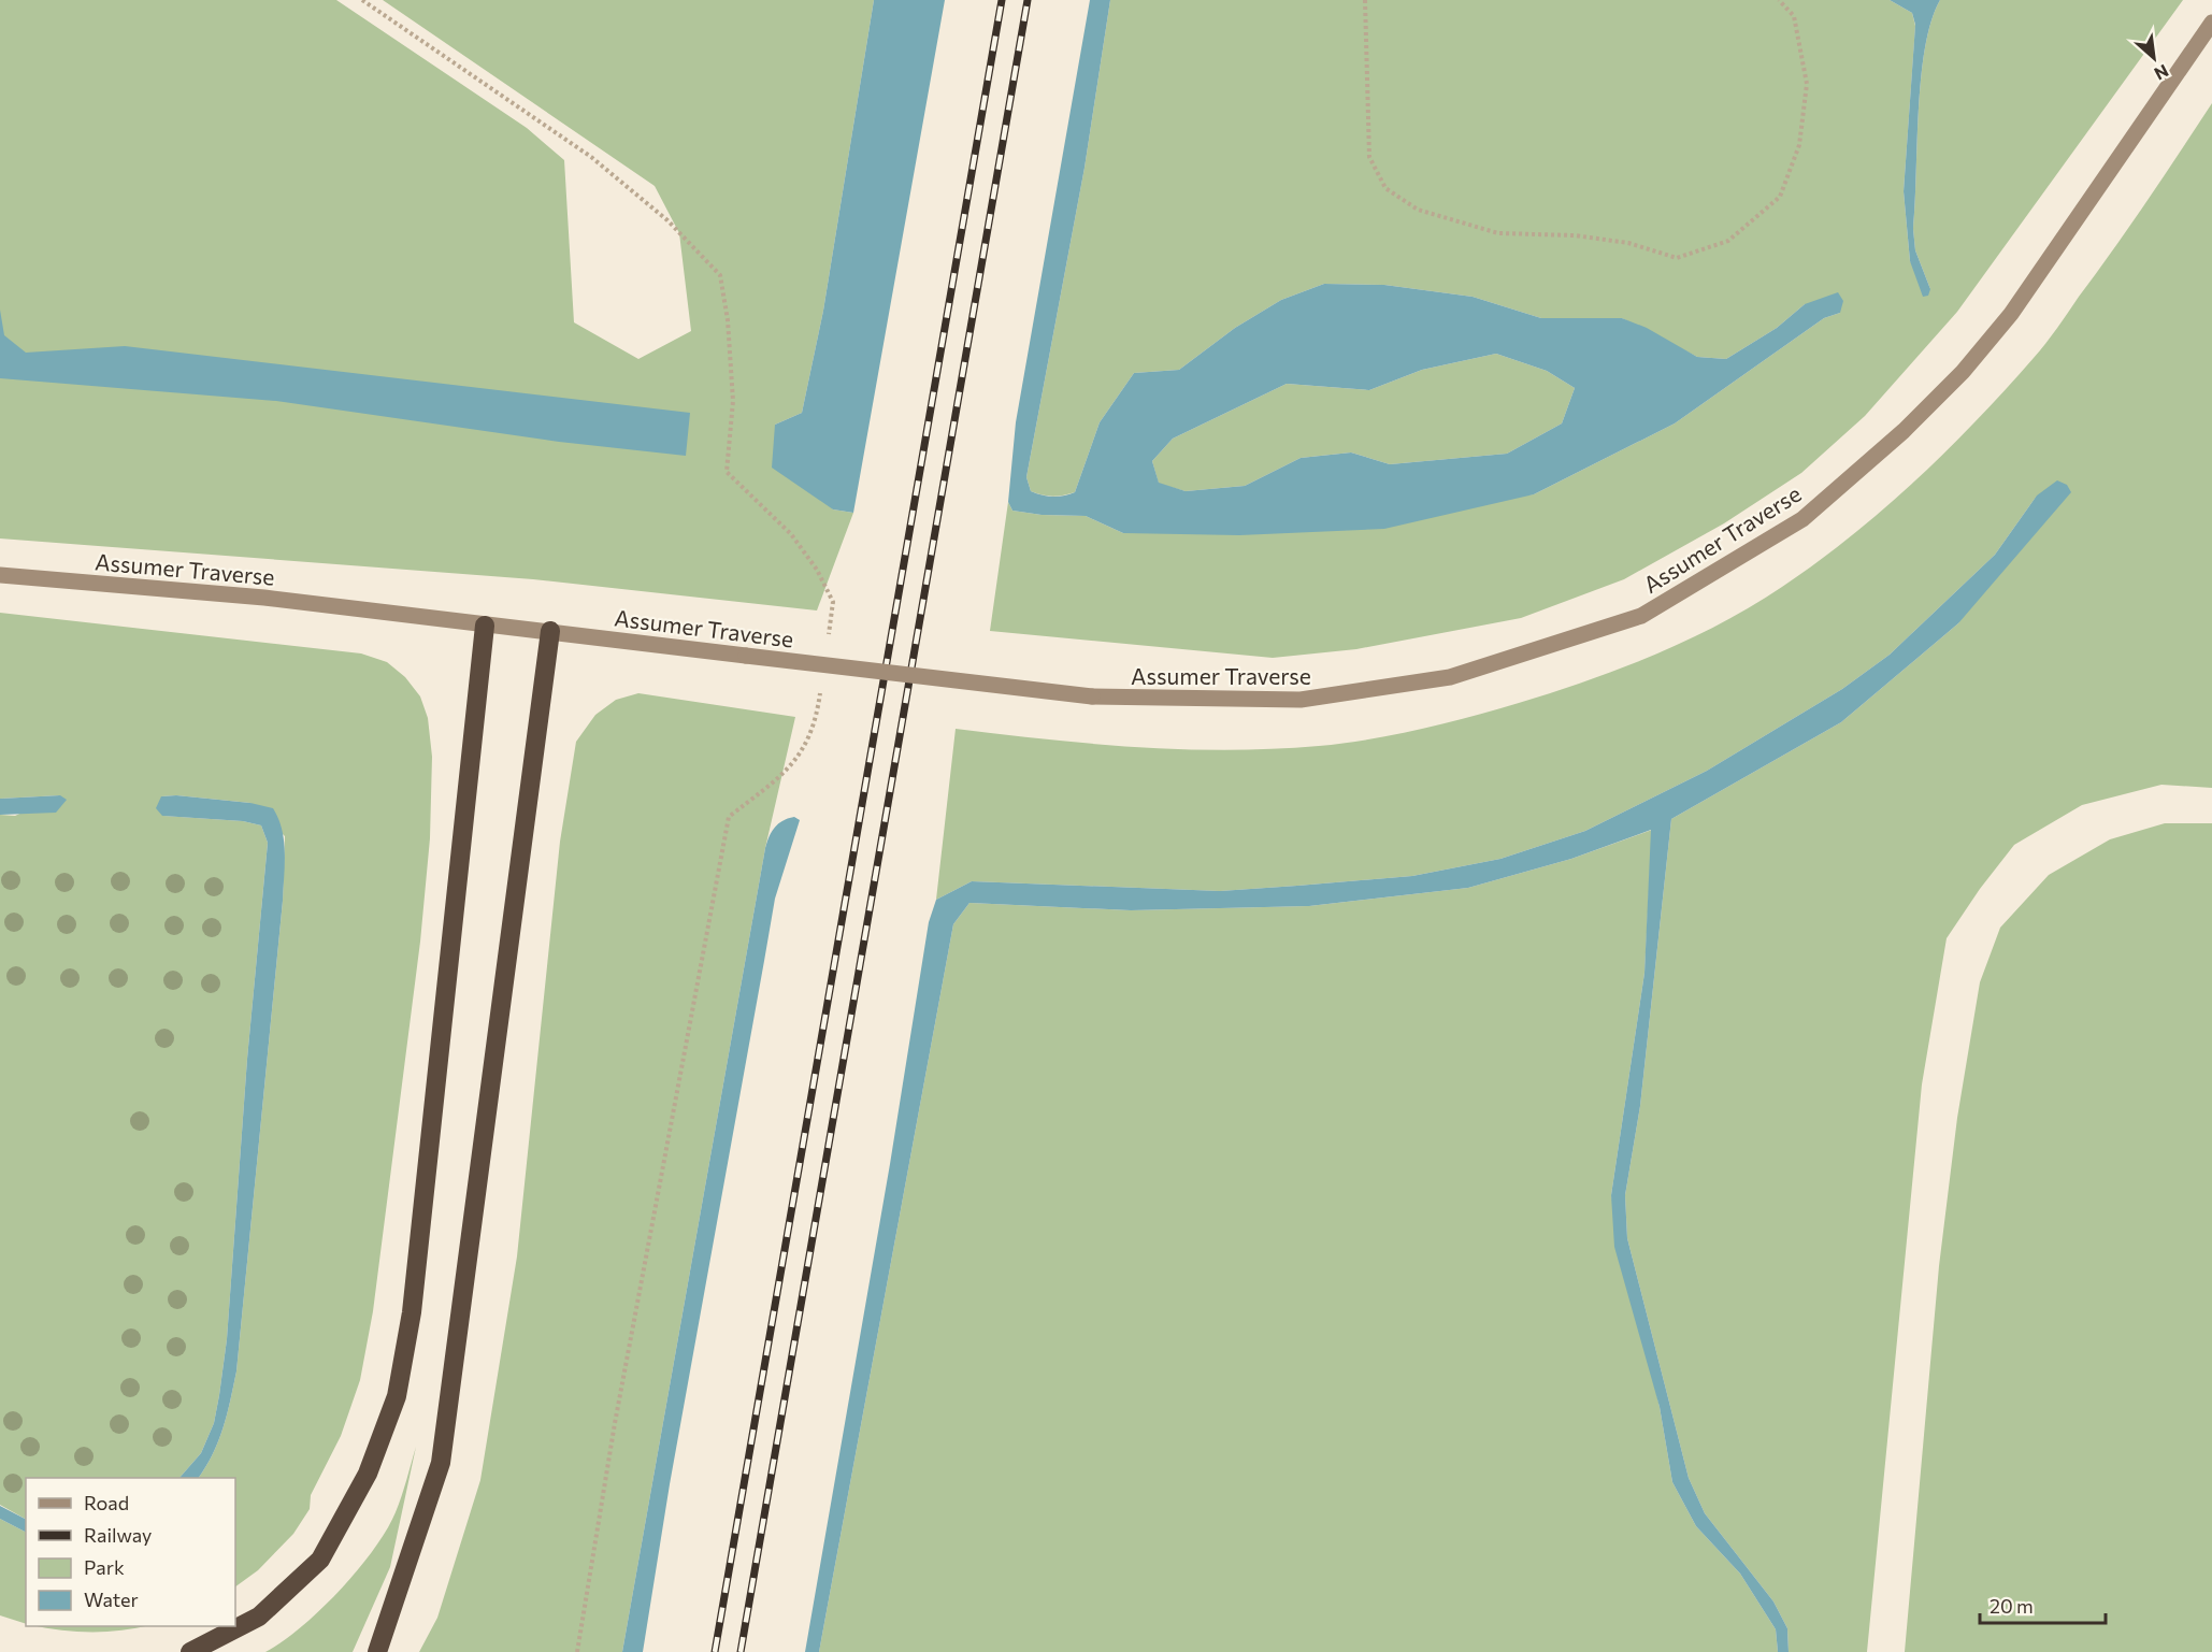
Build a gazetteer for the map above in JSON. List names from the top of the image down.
{
  "streets": {
    "main road": ["Assumer Traverse"]
  },
  "legend": [
    "Road",
    "Railway",
    "Park",
    "Water"
  ],
  "scale_bar": "20 m",
  "north": "bottom right"
}
